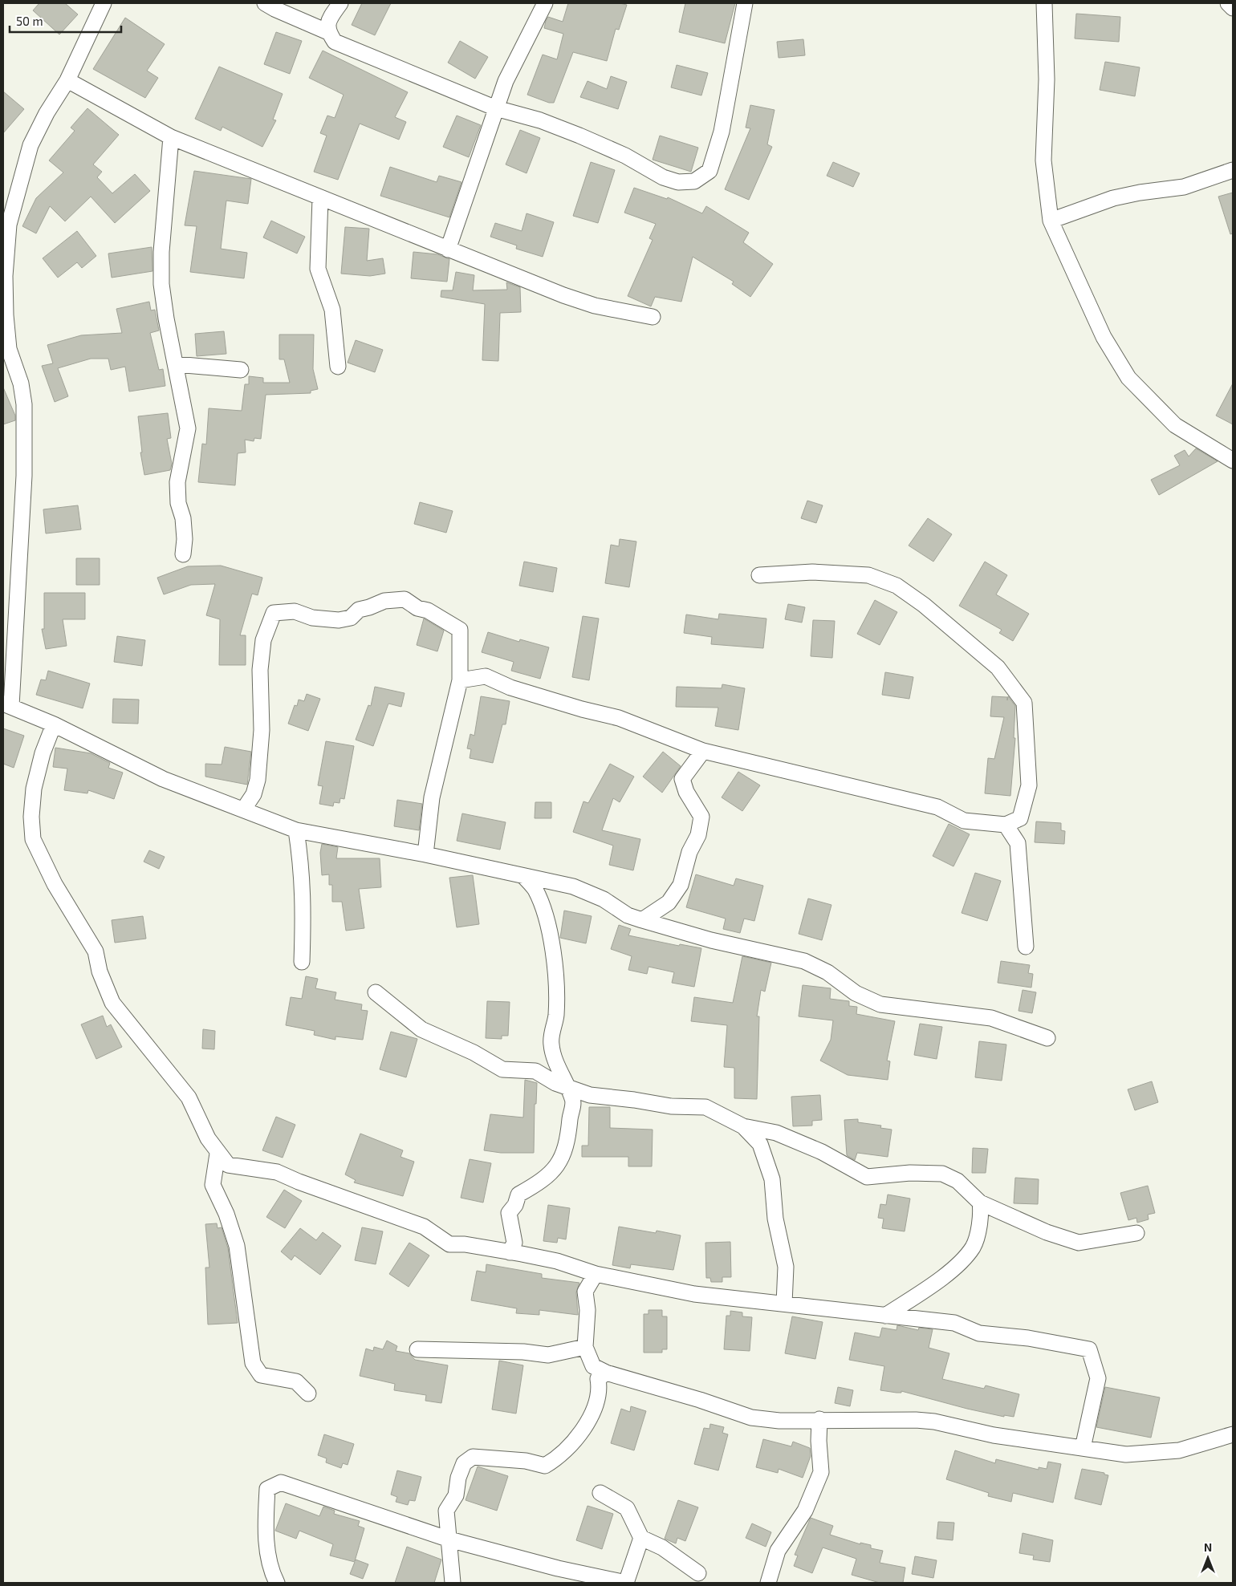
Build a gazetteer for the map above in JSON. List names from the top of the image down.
{
  "scale_bar": "50 m",
  "north": "top"
}
